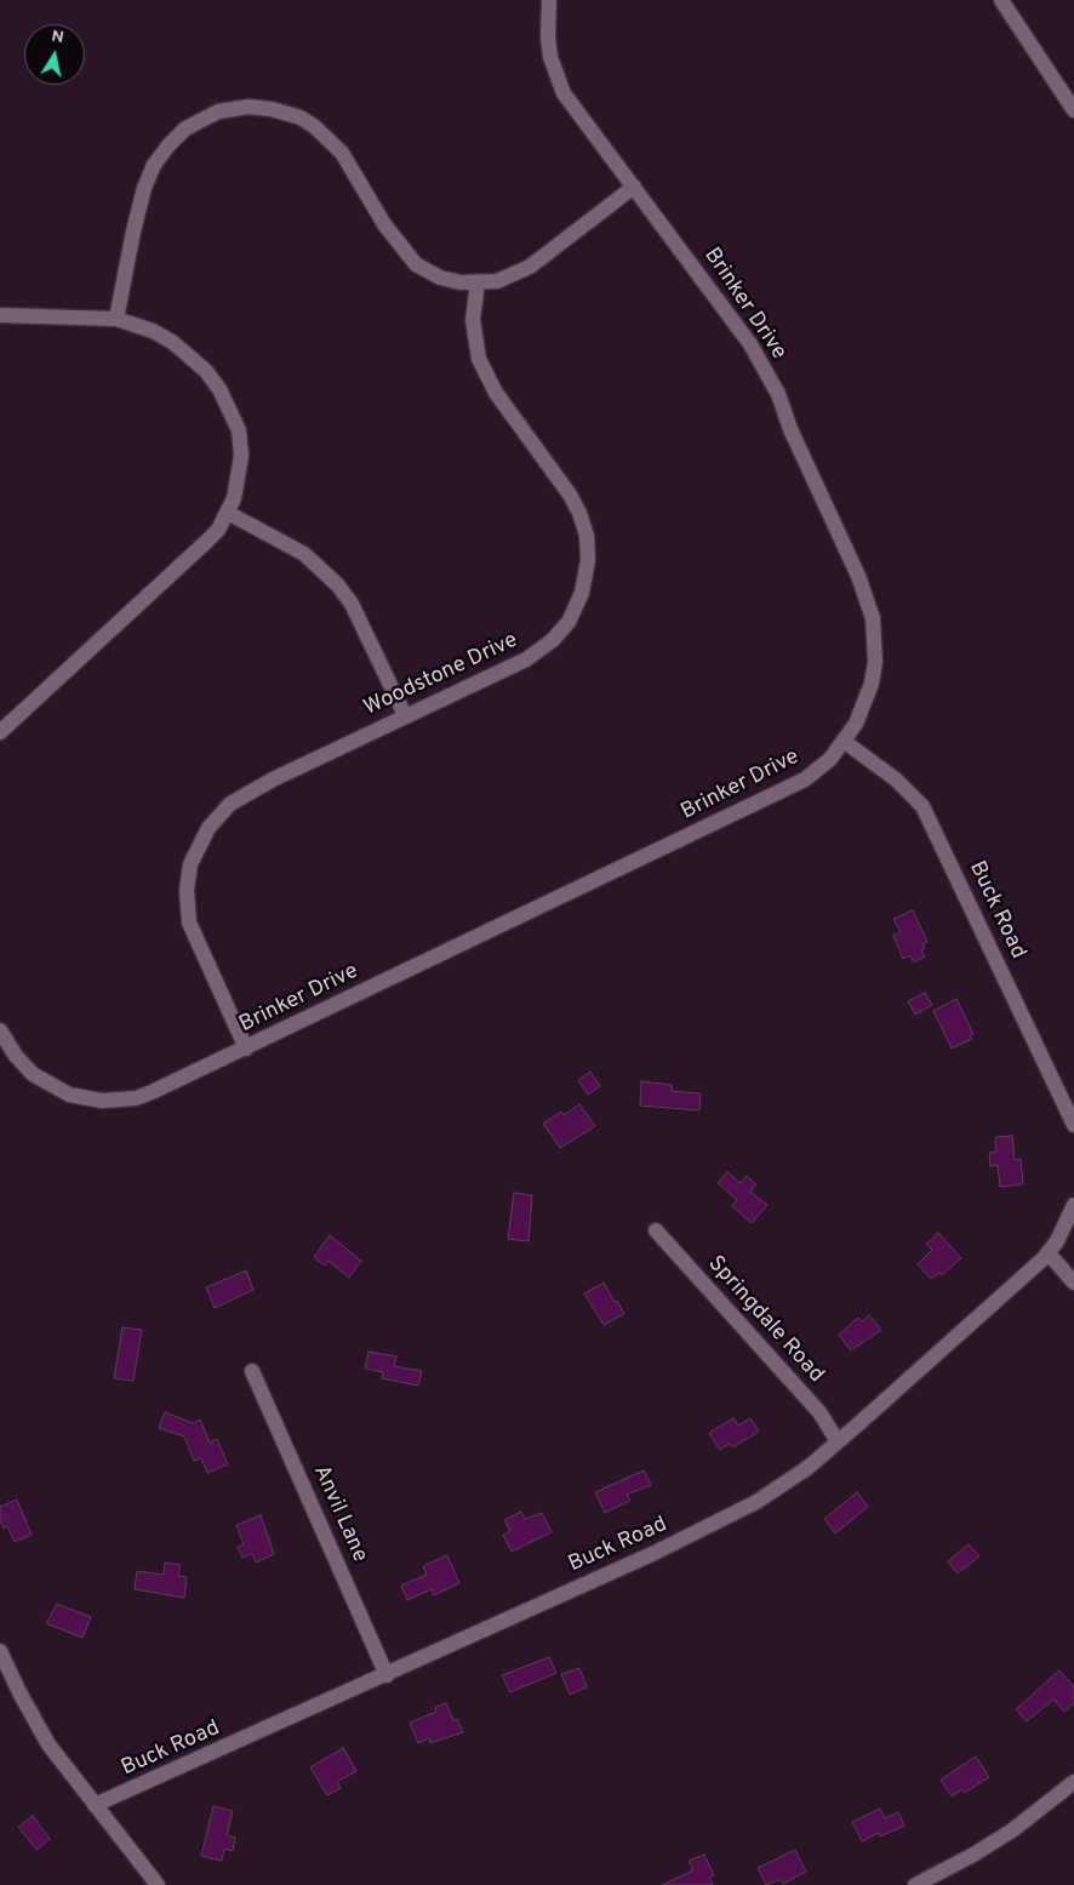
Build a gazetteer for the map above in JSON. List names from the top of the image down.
{
  "streets": {
    "street": [
      "Brinker Drive",
      "Woodstone Drive",
      "Buck Road",
      "Springdale Road",
      "Anvil Lane"
    ]
  },
  "crossings": [
    ["Brinker Drive", "Woodstone Drive"],
    ["Brinker Drive", "Buck Road"],
    ["Buck Road", "Springdale Road"],
    ["Buck Road", "Anvil Lane"]
  ],
  "north": "top"
}
